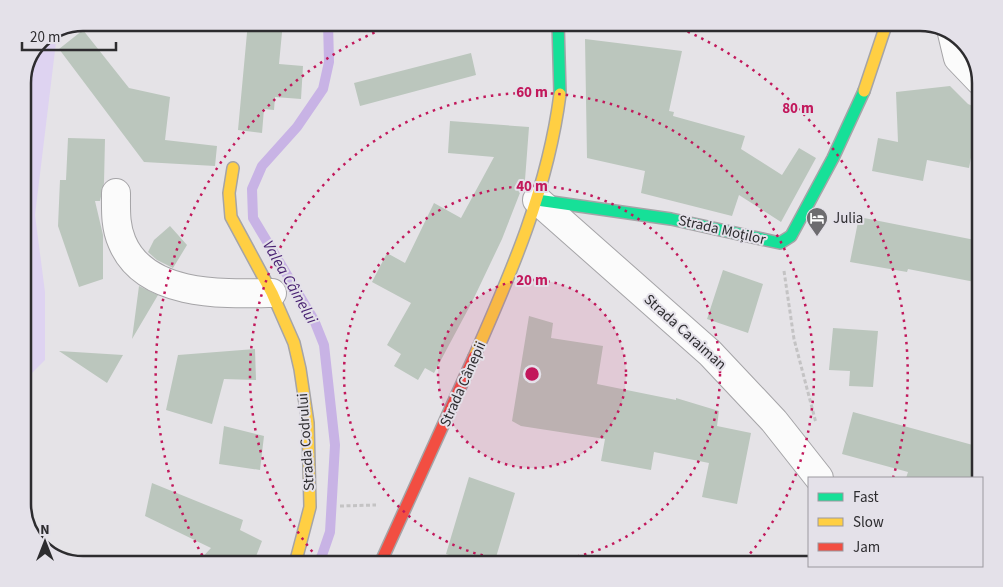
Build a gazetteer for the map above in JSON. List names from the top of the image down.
{
  "streets": {
    "street": [
      "Strada Moților",
      "Strada Caraiman",
      "Strada Cânepii",
      "Strada Codrului"
    ]
  },
  "crossings": [
    ["Strada Moților", "Strada Caraiman"],
    ["Strada Moților", "Strada Cânepii"],
    ["Strada Caraiman", "Strada Cânepii"]
  ],
  "water": ["Valea Câinelui"],
  "places": {
    "hotel": ["Julia"]
  },
  "legend": ["Fast", "Slow", "Jam"],
  "scale_bar": "20 m",
  "north": "top",
  "rings": [
    "60 m",
    "80 m",
    "40 m",
    "20 m"
  ]
}
